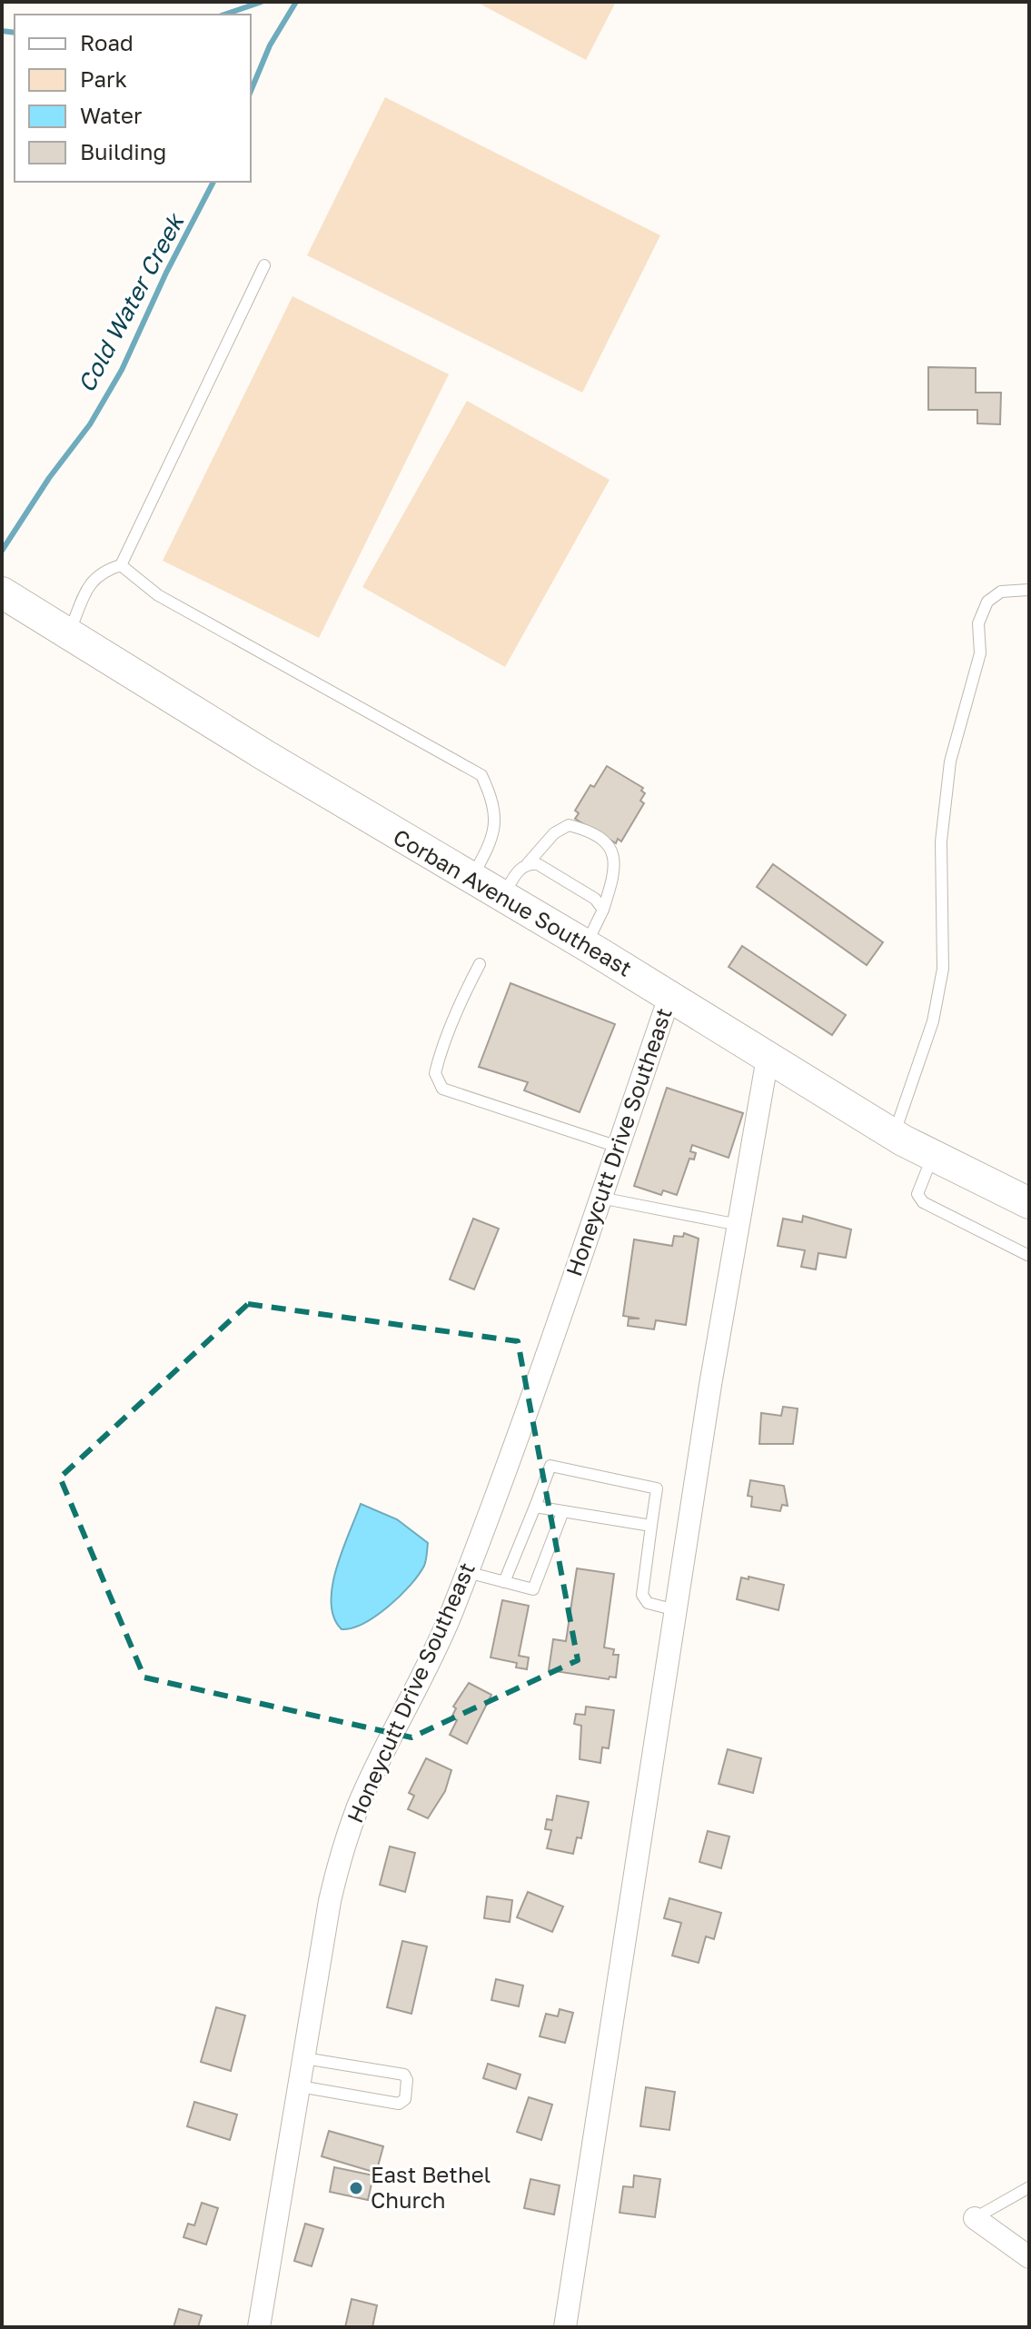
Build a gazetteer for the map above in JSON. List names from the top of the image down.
{
  "streets": {
    "main road": ["Corban Avenue Southeast"],
    "street": ["Honeycutt Drive Southeast"]
  },
  "crossings": [
    ["Corban Avenue Southeast", "Honeycutt Drive Southeast"]
  ],
  "water": ["Cold Water Creek"],
  "places": ["East Bethel Church"],
  "legend": [
    "Road",
    "Park",
    "Water",
    "Building"
  ]
}
